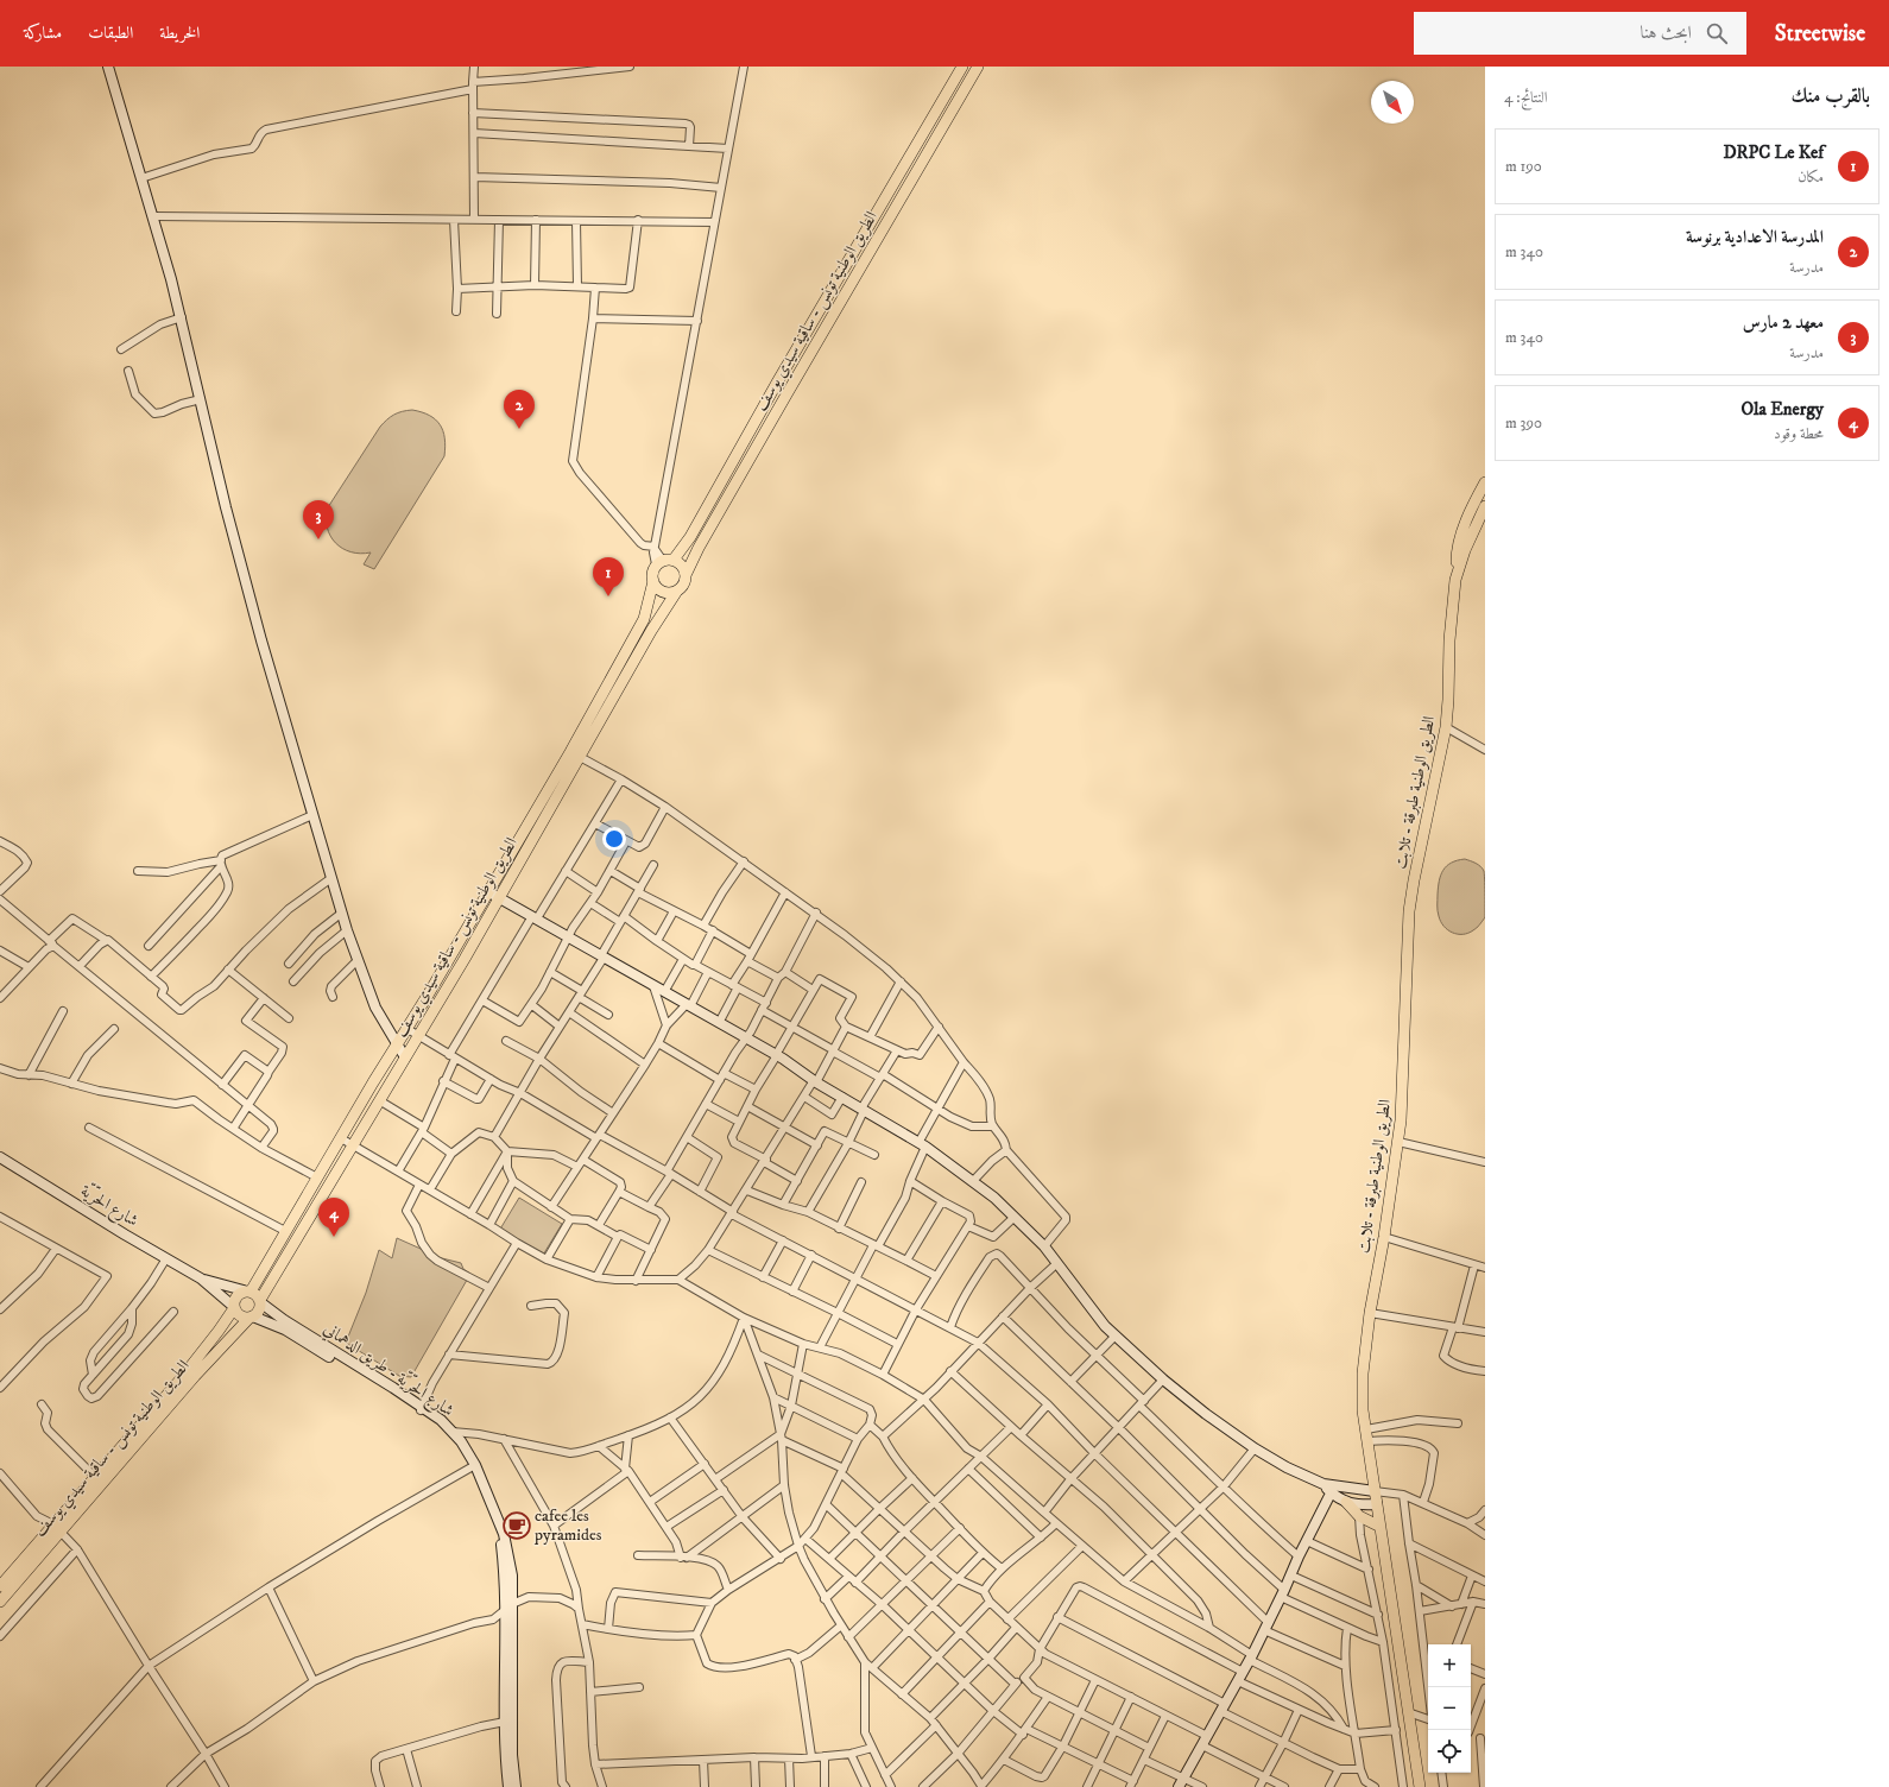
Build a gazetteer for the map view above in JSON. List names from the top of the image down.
{
  "streets": {
    "main road": ["الطريق الوطنية تونس - ساقية سيدي يوسف", "الطريق الوطنية طبرقة - تلابت"],
    "street": ["شارع الحرّيّة", "شارع الحرّيّة - طريق الدهماني"]
  },
  "crossings": [
    ["الطريق الوطنية تونس - ساقية سيدي يوسف", "شارع الحرّيّة"],
    ["الطريق الوطنية تونس - ساقية سيدي يوسف", "شارع الحرّيّة - طريق الدهماني"],
    ["شارع الحرّيّة", "شارع الحرّيّة - طريق الدهماني"]
  ],
  "places": {
    "cafe": ["cafee les pyramides"]
  },
  "north": "bottom right",
  "page": {
    "header": "Streetwise",
    "search": "ابحث هنا",
    "nav": ["الخريطة", "الطبقات", "مشاركة"],
    "heading": ["بالقرب منك", "النتائج: 4"],
    "list": [
      {
        "mark": "1",
        "name": "DRPC Le Kef",
        "note": "مكان",
        "value": "190 m"
      },
      {
        "mark": "2",
        "name": "المدرسة الاعدادية برنوسة",
        "note": "مدرسة",
        "value": "340 m"
      },
      {
        "mark": "3",
        "name": "معهد 2 مارس",
        "note": "مدرسة",
        "value": "340 m"
      },
      {
        "mark": "4",
        "name": "Ola Energy",
        "note": "محطة وقود",
        "value": "390 m"
      }
    ],
    "pins": [
      "2",
      "3",
      "1",
      "4"
    ],
    "map_buttons": ["+", "−"]
  }
}
